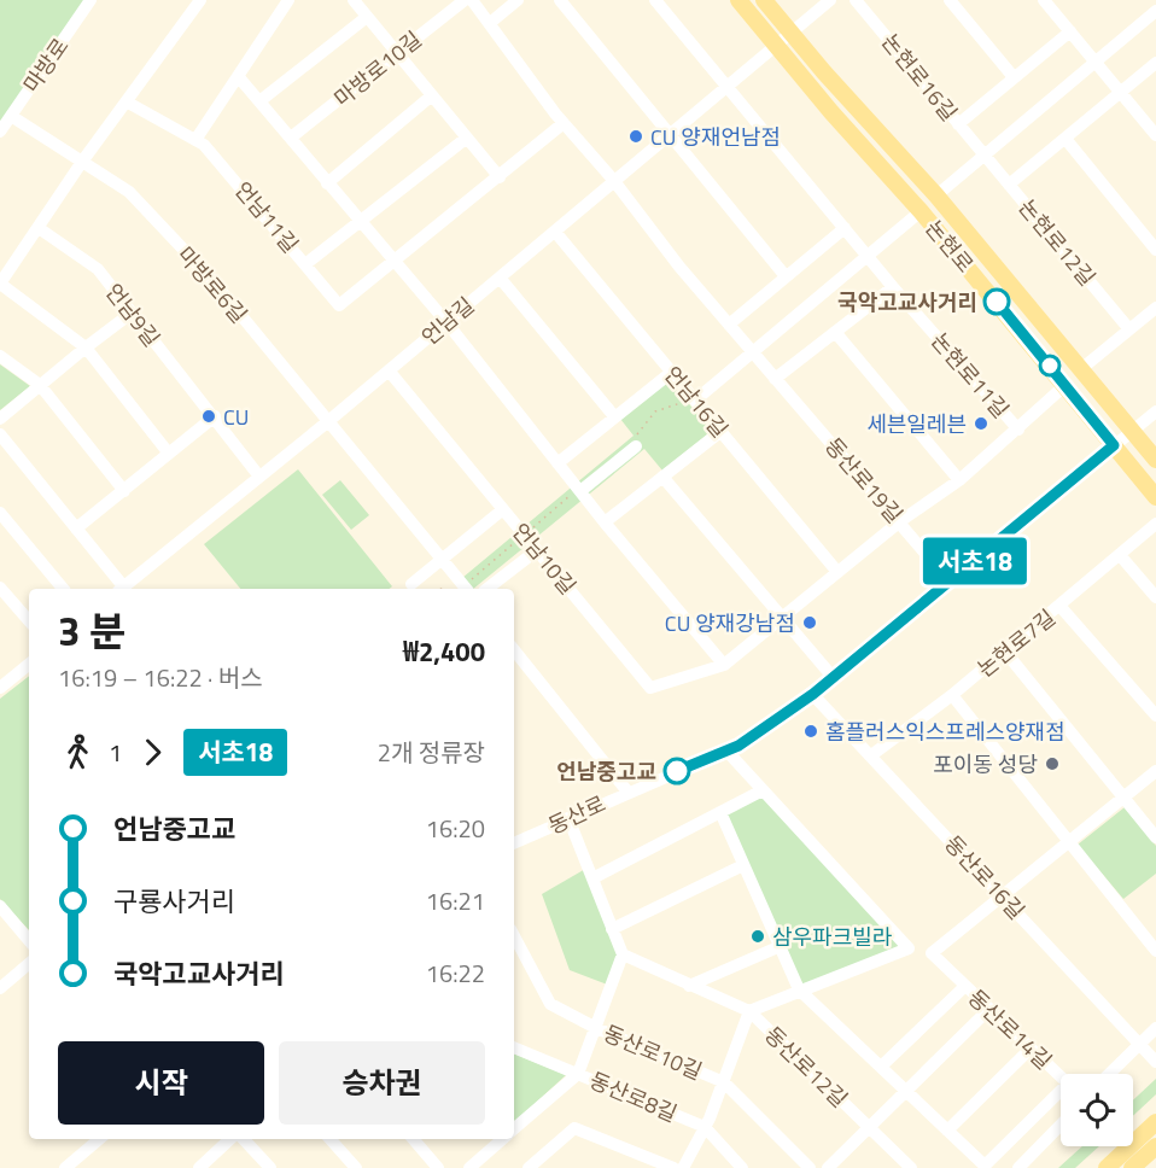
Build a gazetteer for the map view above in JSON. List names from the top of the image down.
{
  "streets": {
    "main road": ["논현로"],
    "street": [
      "마방로",
      "마방로10길",
      "논현로16길",
      "언남11길",
      "논현로12길",
      "마방로6길",
      "언남9길",
      "언남길",
      "논현로11길",
      "언남16길",
      "동산로19길",
      "언남10길",
      "논현로7길",
      "동산로",
      "동산로16길",
      "동산로14길",
      "동산로10길",
      "동산로12길",
      "동산로8길"
    ]
  },
  "crossings": [
    ["마방로", "마방로6길"],
    ["논현로16길", "논현로12길"],
    ["논현로", "언남길"],
    ["논현로", "논현로11길"],
    ["논현로", "동산로"],
    ["마방로6길", "언남길"],
    ["언남9길", "언남길"],
    ["언남길", "논현로11길"],
    ["언남길", "언남16길"],
    ["언남길", "동산로19길"],
    ["언남길", "언남10길"],
    ["논현로11길", "언남16길"],
    ["논현로11길", "동산로19길"],
    ["논현로11길", "언남10길"],
    ["동산로19길", "동산로"],
    ["논현로7길", "동산로16길"],
    ["동산로", "동산로16길"]
  ],
  "places": [
    "CU 양재언남점",
    "국악고교사거리",
    "CU",
    "세븐일레븐",
    "CU 양재강남점",
    "홈플러스익스프레스양재점",
    "포이동 성당",
    "언남중고교",
    "삼우파크빌라"
  ],
  "lines": ["bus line 서초18"],
  "page": {
    "on_map": "서초18",
    "heading": ["3 분", "16:19 – 16:22 · 버스", "₩2,400"],
    "legs": ["1", "서초18", "2개 정류장"],
    "list": [
      {
        "name": "언남중고교",
        "value": "16:20"
      },
      {
        "name": "구룡사거리",
        "value": "16:21"
      },
      {
        "name": "국악고교사거리",
        "value": "16:22"
      }
    ],
    "buttons": ["시작", "승차권"]
  }
}
